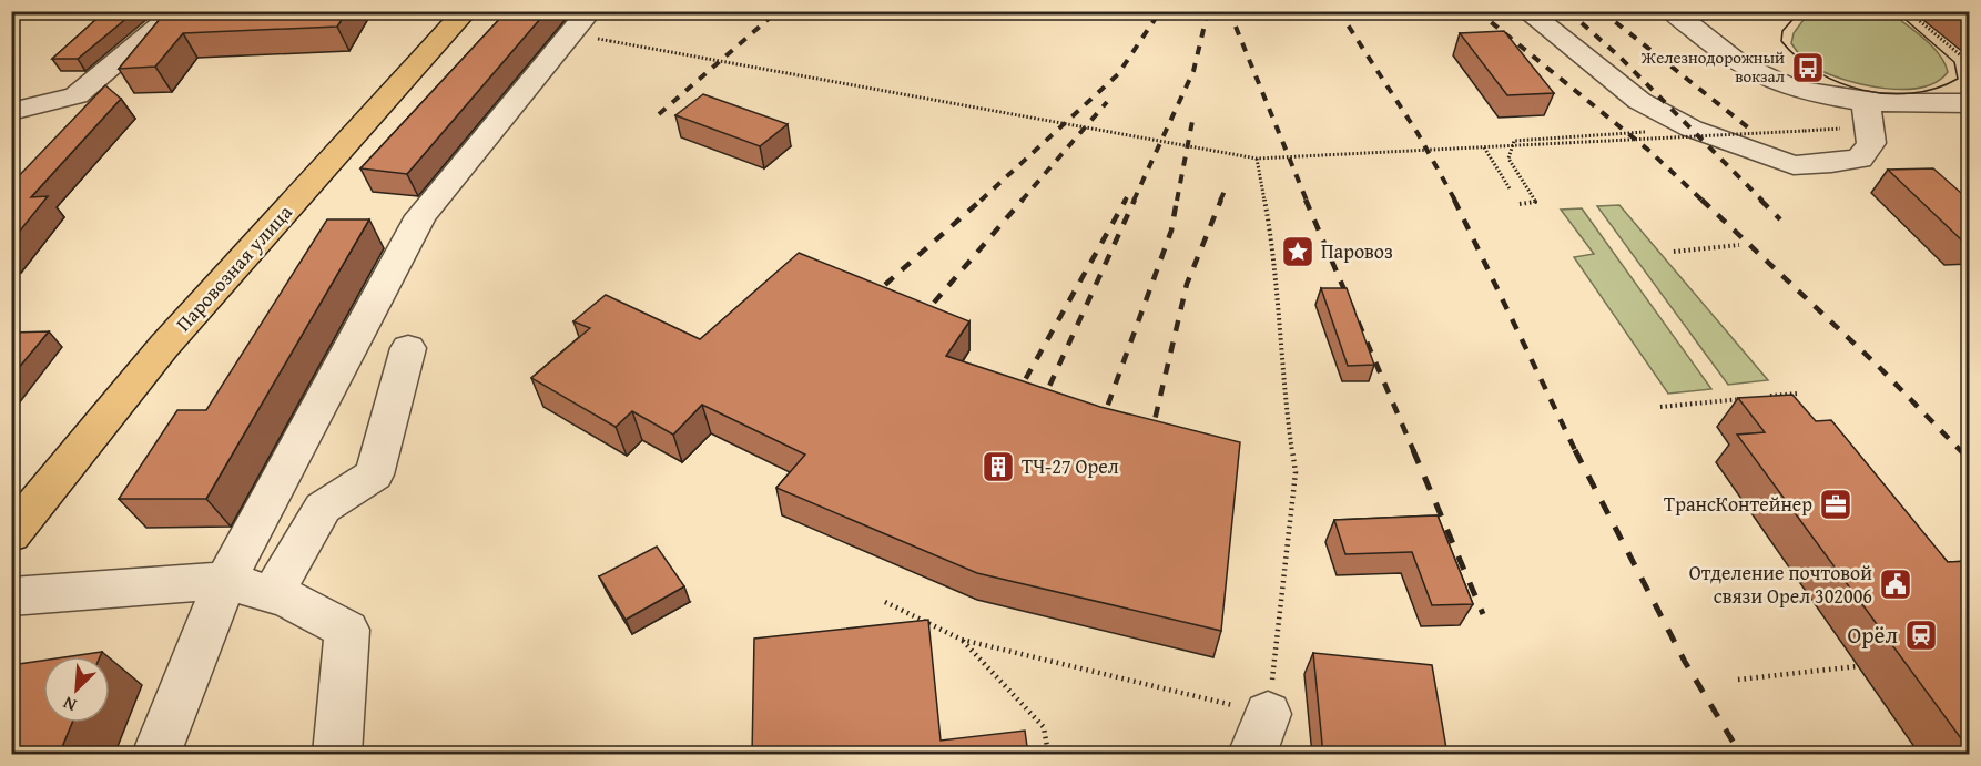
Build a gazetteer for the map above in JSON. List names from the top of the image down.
{
  "streets": {
    "main road": ["Паровозная улица"]
  },
  "places": {
    "bus stop": ["Железнодорожный вокзал"],
    "place": ["Паровоз"],
    "building": ["ТЧ-27 Орел"],
    "office": ["ТрансКонтейнер"],
    "public building": ["Отделение почтовой связи Орел 302006"],
    "station": ["Орёл"]
  },
  "north": "bottom left"
}
